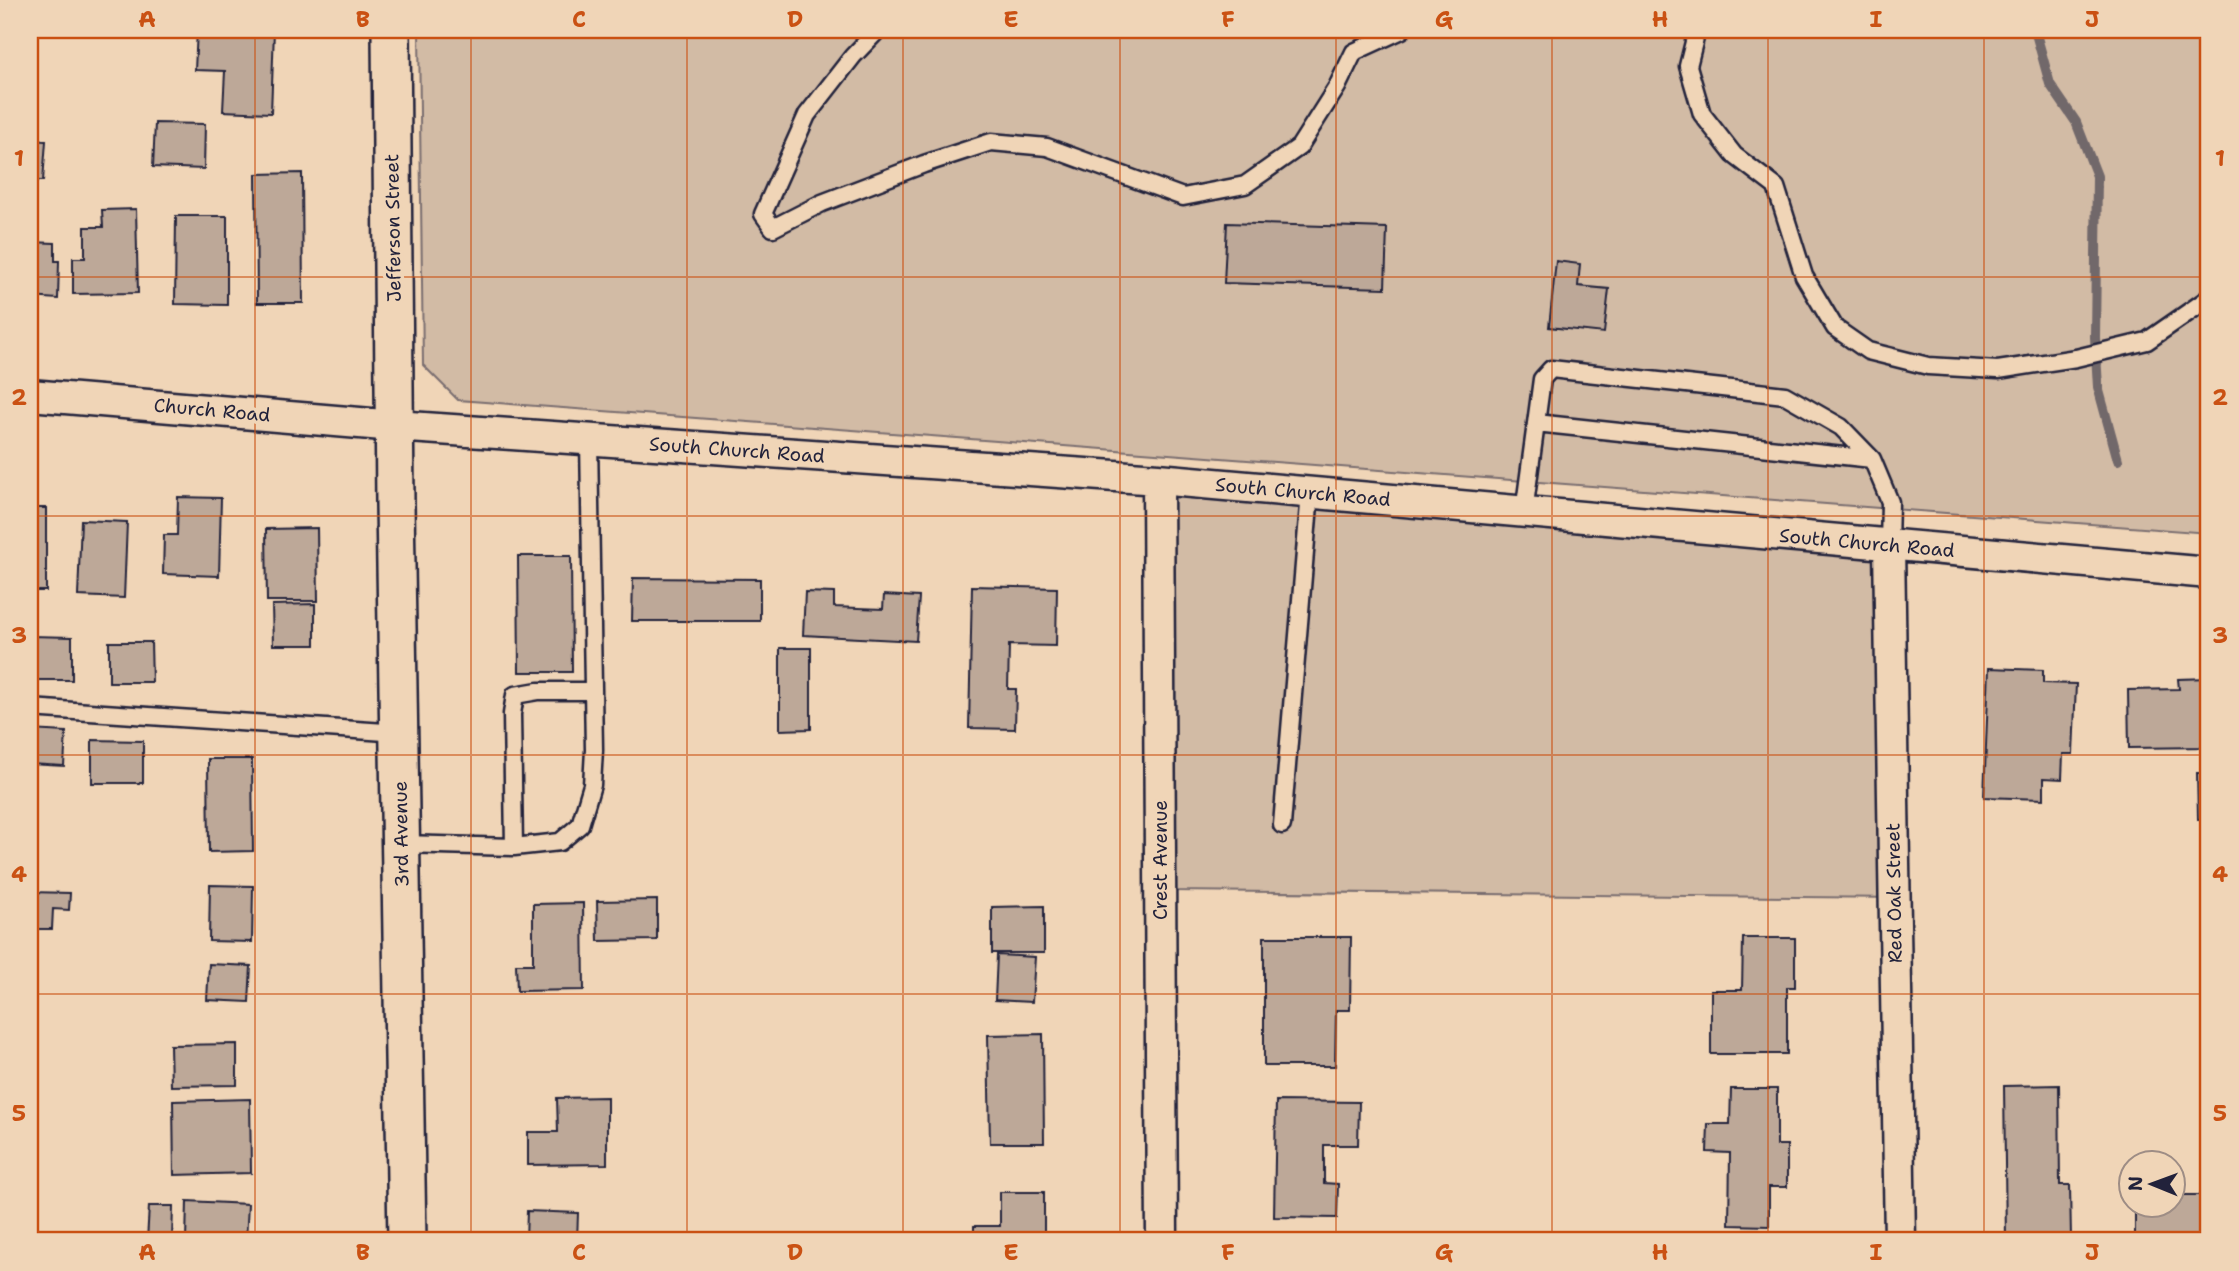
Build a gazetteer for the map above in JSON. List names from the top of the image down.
{
  "streets": {
    "street": [
      "Jefferson Street",
      "Church Road",
      "South Church Road",
      "3rd Avenue",
      "Crest Avenue",
      "Red Oak Street"
    ]
  },
  "crossings": [
    ["Jefferson Street", "Church Road"],
    ["Jefferson Street", "South Church Road"],
    ["Jefferson Street", "3rd Avenue"],
    ["Church Road", "South Church Road"],
    ["Church Road", "3rd Avenue"],
    ["South Church Road", "3rd Avenue"],
    ["South Church Road", "Crest Avenue"],
    ["South Church Road", "Red Oak Street"]
  ],
  "north": "left",
  "grid": {
    "columns": [
      "A",
      "B",
      "C",
      "D",
      "E",
      "F",
      "G",
      "H",
      "I",
      "J"
    ],
    "rows": [
      "1",
      "2",
      "3",
      "4",
      "5"
    ]
  }
}
